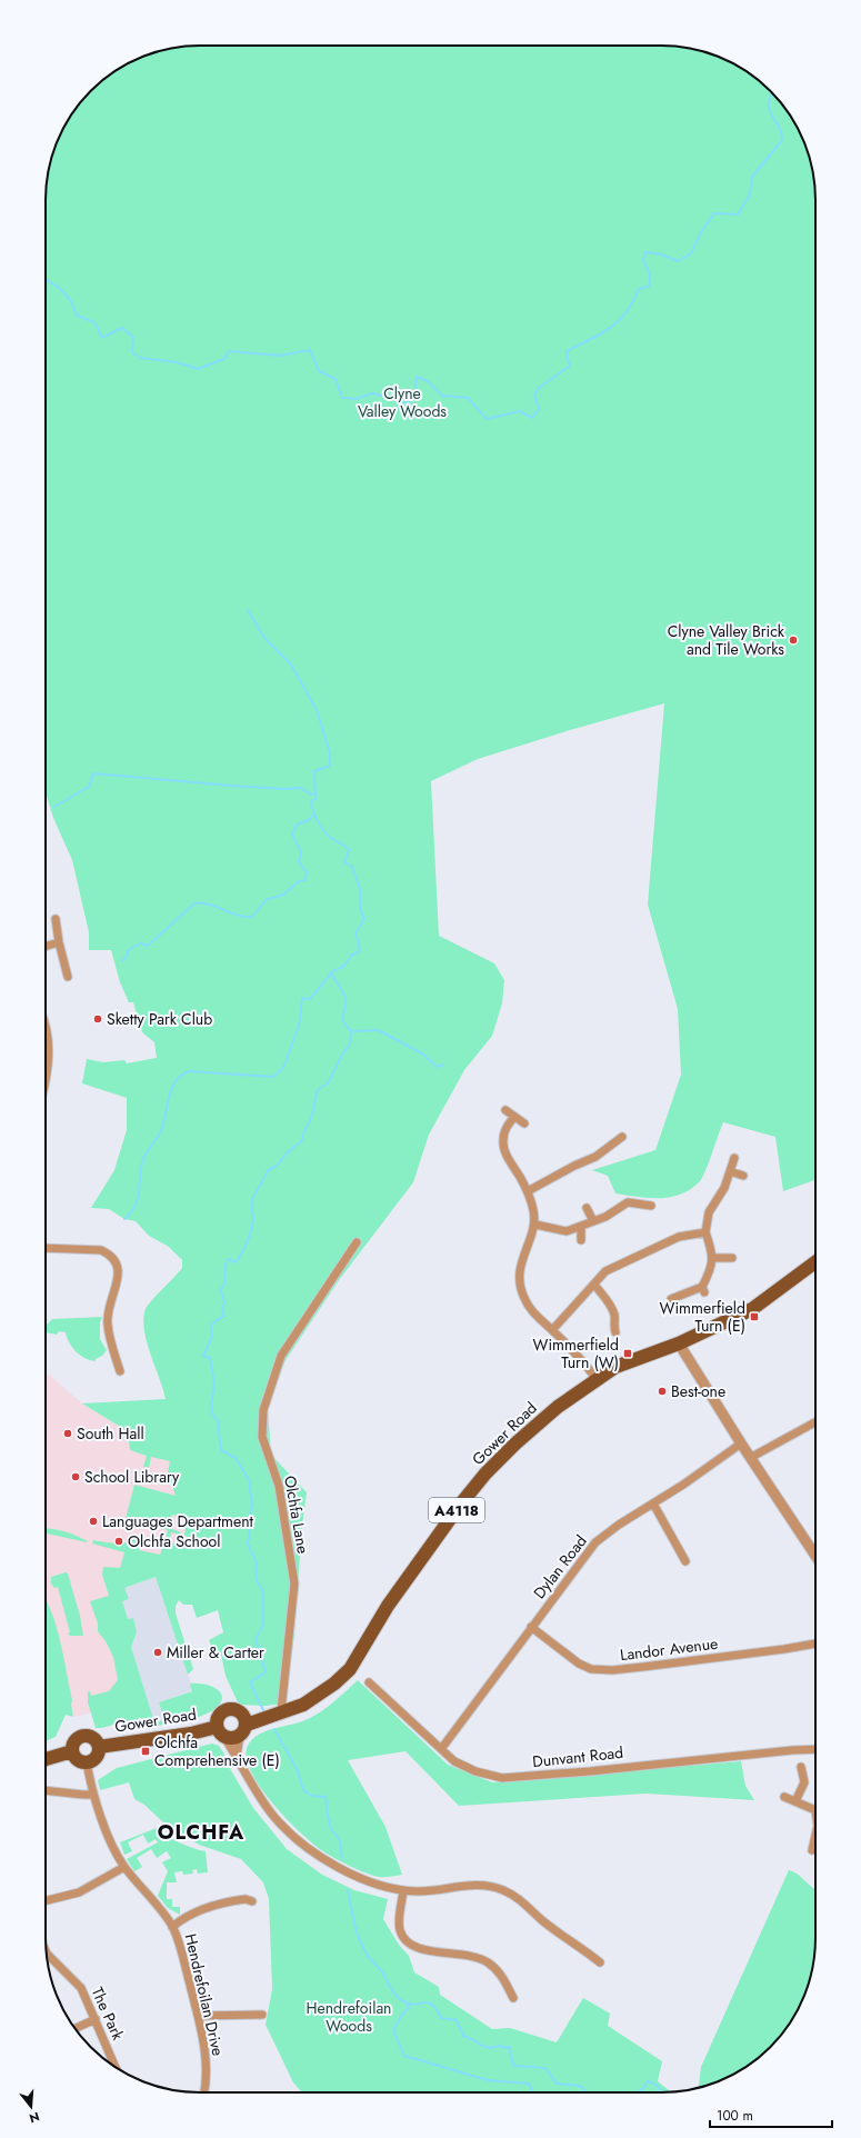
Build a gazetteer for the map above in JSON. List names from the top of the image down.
{
  "streets": {
    "main road": ["Gower Road", "A4118"],
    "street": [
      "Olchfa Lane",
      "Dylan Road",
      "Landor Avenue",
      "Dunvant Road",
      "Hendrefoilan Drive",
      "The Park"
    ]
  },
  "crossings": [
    ["Gower Road", "Olchfa Lane"],
    ["Gower Road", "Hendrefoilan Drive"],
    ["Dylan Road", "Landor Avenue"],
    ["Dylan Road", "Dunvant Road"]
  ],
  "districts": ["OLCHFA"],
  "parks": ["Clyne Valley Woods", "Hendrefoilan Woods"],
  "places": {
    "other": [
      "Clyne Valley Brick and Tile Works",
      "Sketty Park Club",
      "Best-one",
      "South Hall",
      "School Library",
      "Languages Department",
      "Olchfa School",
      "Miller & Carter"
    ],
    "transit": ["Wimmerfield Turn (E)", "Wimmerfield Turn (W)", "Olchfa Comprehensive (E)"]
  },
  "scale_bar": "100 m",
  "north": "bottom"
}
